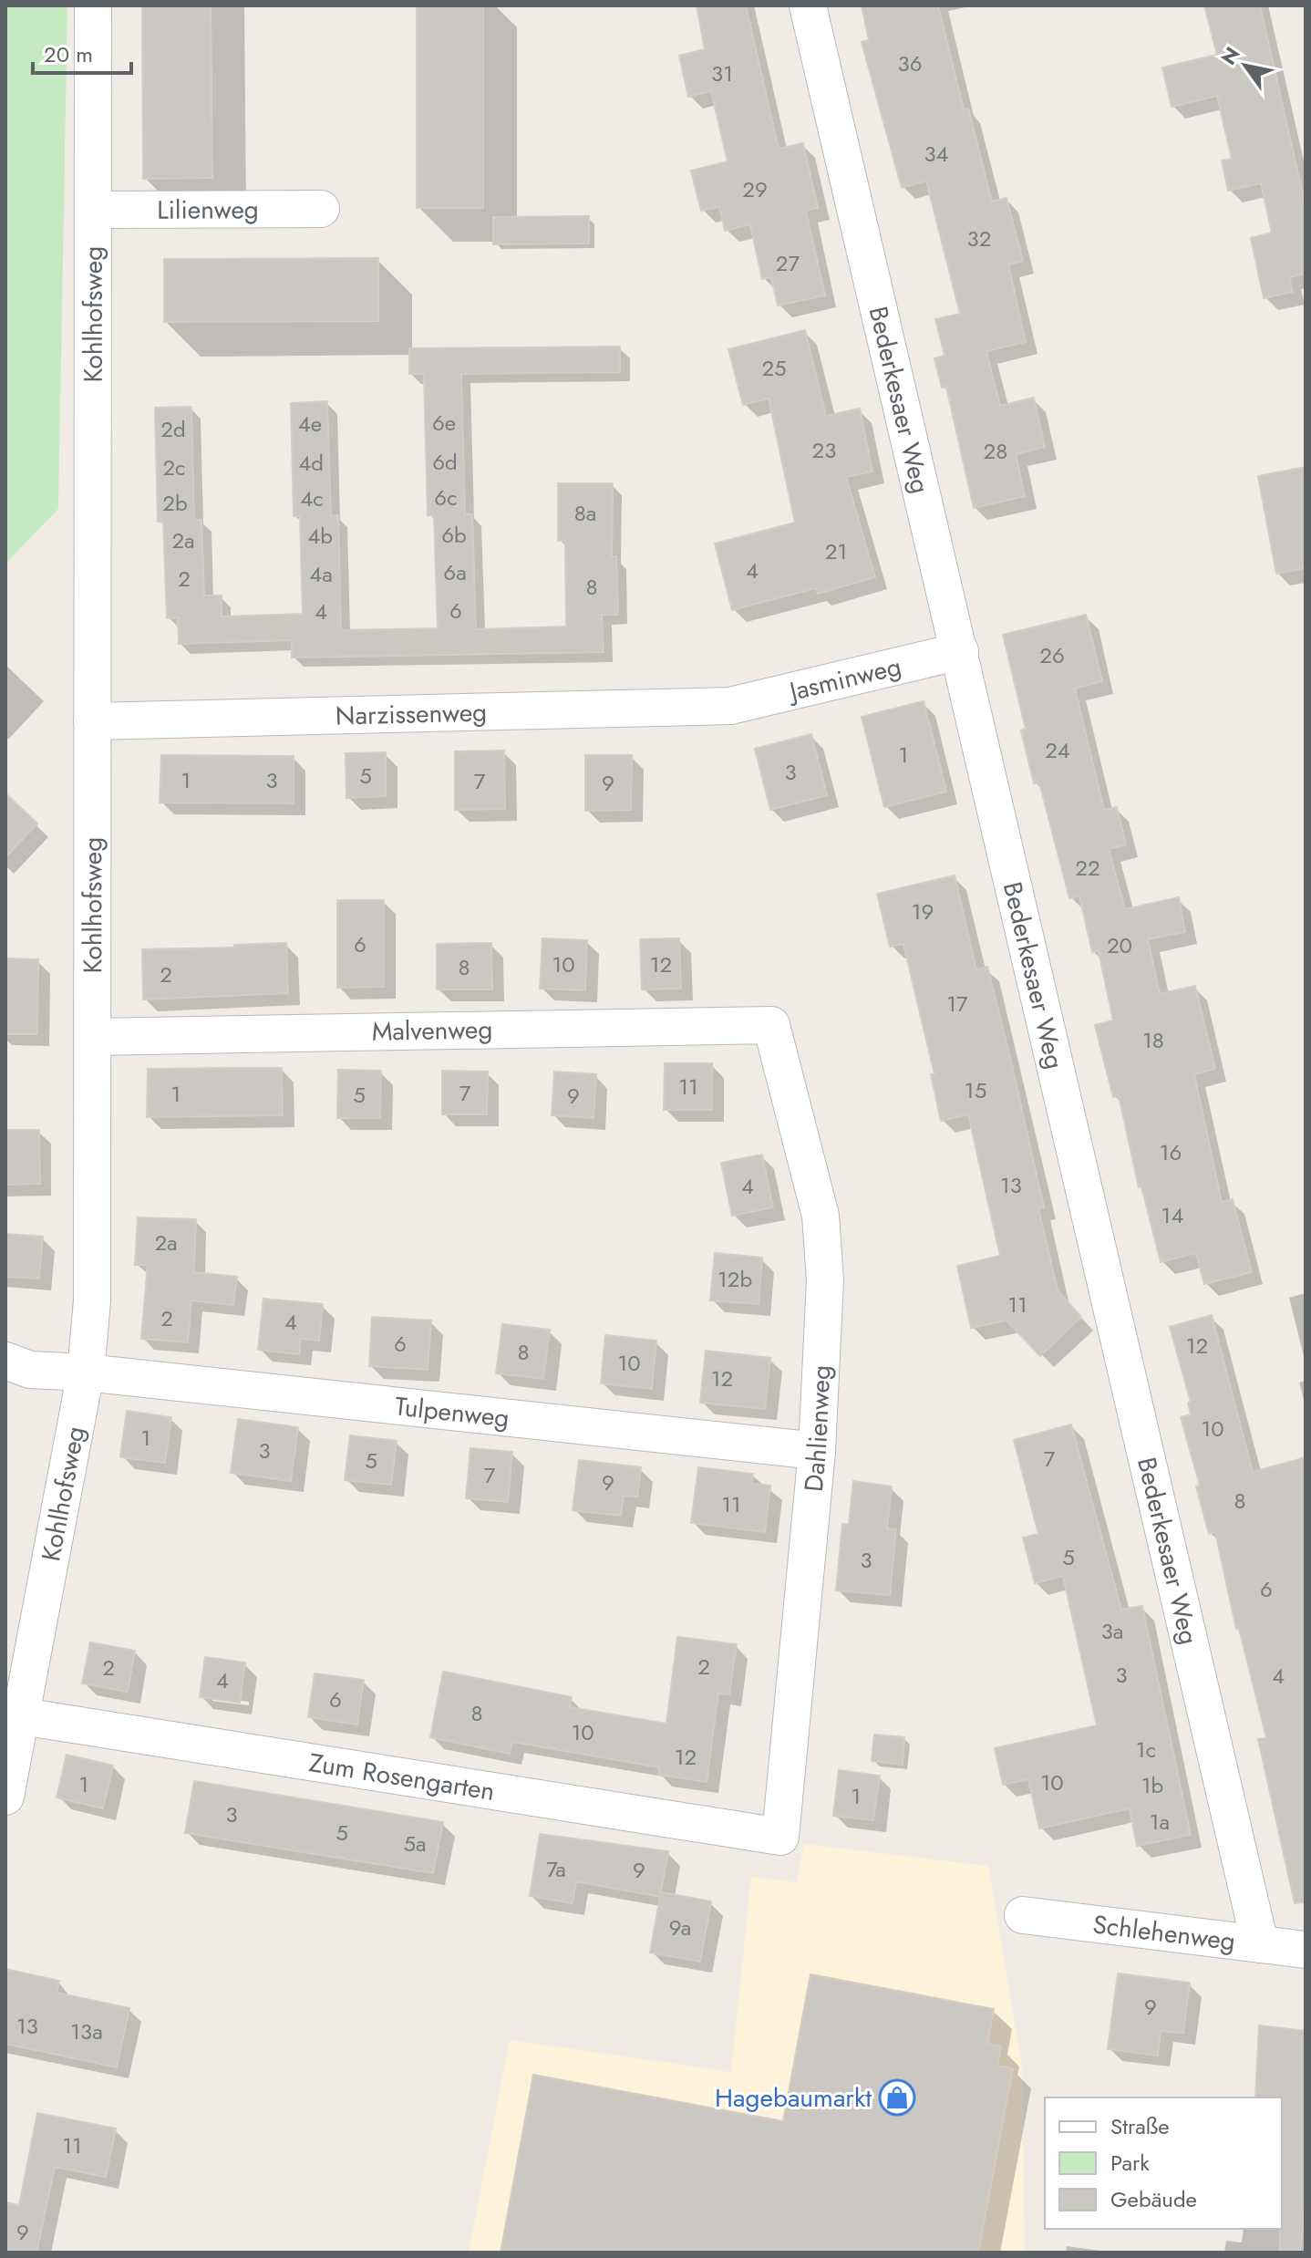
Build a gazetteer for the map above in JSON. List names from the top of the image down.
{
  "streets": {
    "street": [
      "Lilienweg",
      "Kohlhofsweg",
      "Bederkesaer Weg",
      "Jasminweg",
      "Narzissenweg",
      "Malvenweg",
      "Tulpenweg",
      "Dahlienweg",
      "Zum Rosengarten",
      "Schlehenweg"
    ]
  },
  "crossings": [
    ["Lilienweg", "Kohlhofsweg"],
    ["Kohlhofsweg", "Narzissenweg"],
    ["Kohlhofsweg", "Malvenweg"],
    ["Kohlhofsweg", "Tulpenweg"],
    ["Kohlhofsweg", "Zum Rosengarten"],
    ["Bederkesaer Weg", "Jasminweg"],
    ["Bederkesaer Weg", "Schlehenweg"],
    ["Jasminweg", "Narzissenweg"],
    ["Malvenweg", "Dahlienweg"],
    ["Tulpenweg", "Dahlienweg"],
    ["Dahlienweg", "Zum Rosengarten"]
  ],
  "places": {
    "shop": ["Hagebaumarkt"]
  },
  "house_numbers": [
    "36",
    "31",
    "34",
    "29",
    "32",
    "27",
    "25",
    "6e",
    "4e",
    "2d",
    "23",
    "28",
    "6d",
    "4d",
    "2c",
    "6c",
    "4c",
    "2b",
    "8a",
    "6b",
    "4b",
    "2a",
    "21",
    "4",
    "6a",
    "4a",
    "2",
    "8",
    "6",
    "4",
    "26",
    "24",
    "1",
    "3",
    "5",
    "1",
    "3",
    "7",
    "9",
    "22",
    "19",
    "6",
    "20",
    "10",
    "12",
    "8",
    "2",
    "17",
    "18",
    "11",
    "15",
    "7",
    "1",
    "5",
    "9",
    "16",
    "13",
    "4",
    "14",
    "2a",
    "12b",
    "11",
    "2",
    "4",
    "6",
    "12",
    "8",
    "10",
    "12",
    "10",
    "1",
    "3",
    "7",
    "5",
    "7",
    "9",
    "8",
    "11",
    "5",
    "3",
    "6",
    "3a",
    "2",
    "2",
    "3",
    "4",
    "4",
    "6",
    "8",
    "10",
    "1c",
    "12",
    "10",
    "1",
    "1b",
    "1",
    "3",
    "1a",
    "5",
    "5a",
    "7a",
    "9",
    "9a",
    "9",
    "13",
    "13a",
    "11",
    "9"
  ],
  "legend": ["Straße", "Park", "Gebäude"],
  "scale_bar": "20 m",
  "north": "top left"
}
